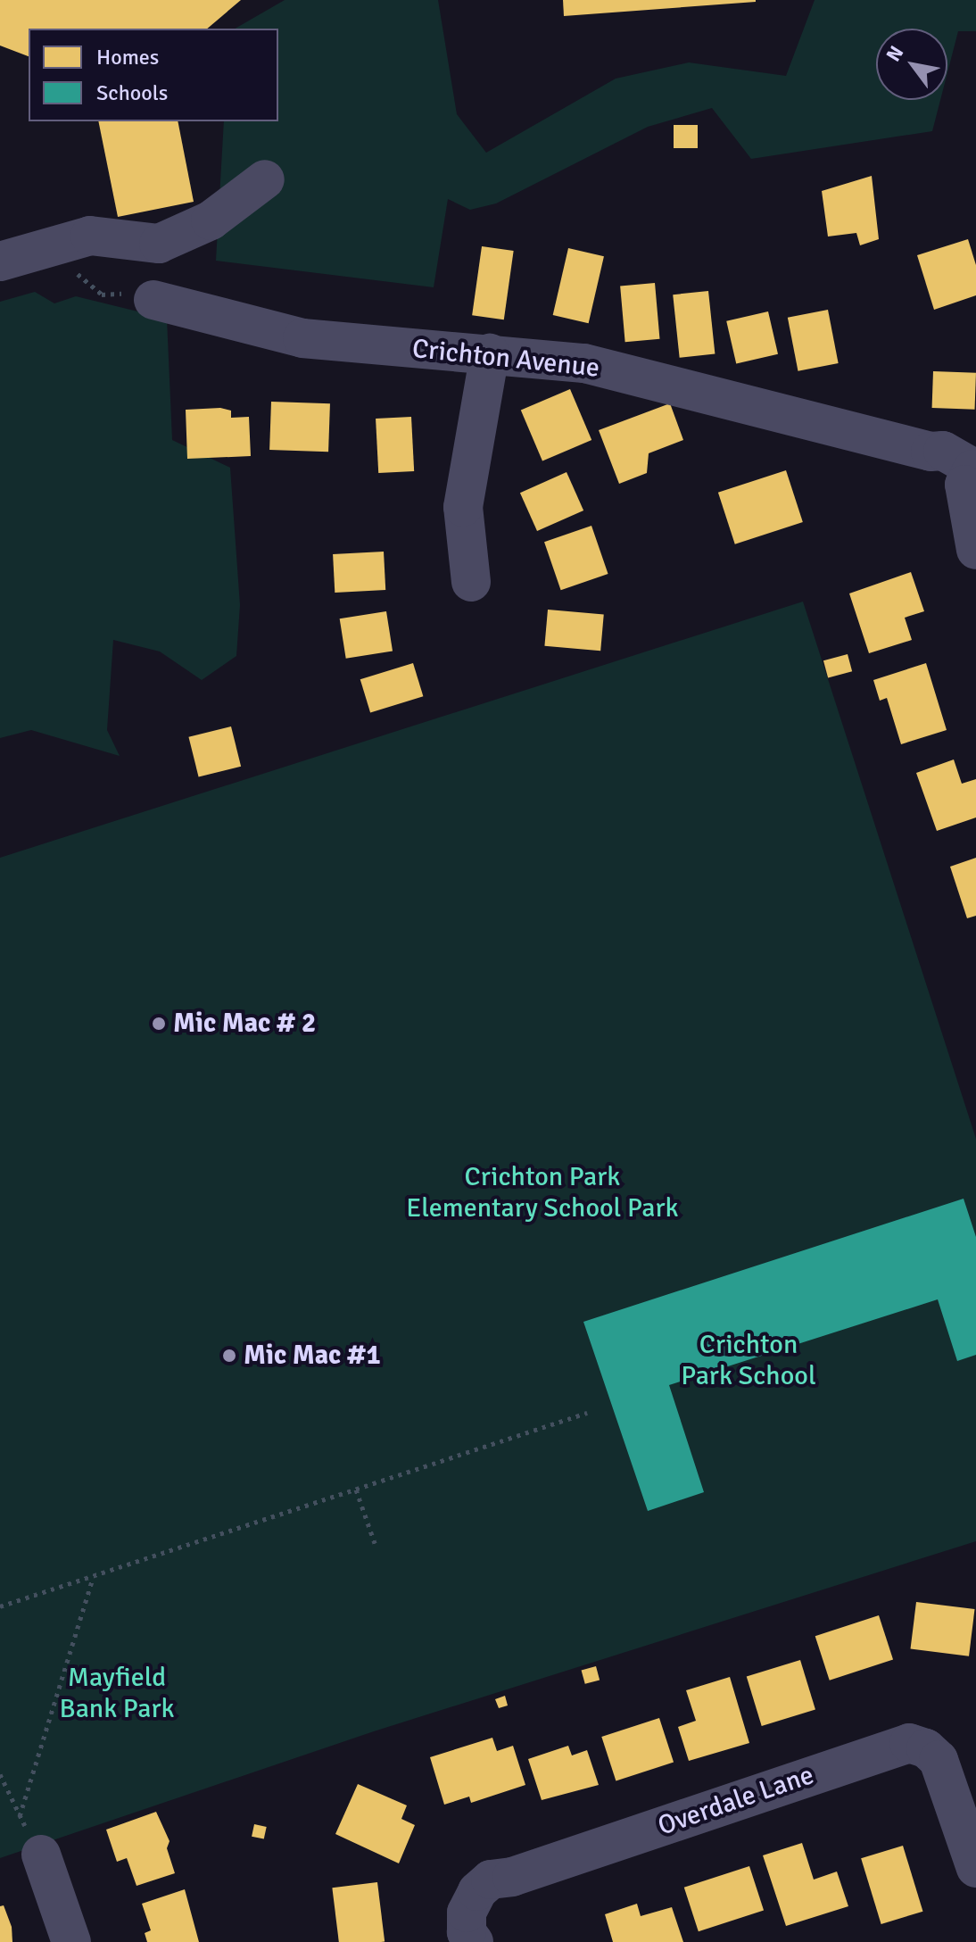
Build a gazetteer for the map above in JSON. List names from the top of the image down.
{
  "streets": {
    "street": ["Crichton Avenue", "Overdale Lane"]
  },
  "parks": ["Crichton Park Elementary School Park", "Crichton Park School", "Mayfield Bank Park"],
  "places": ["Mic Mac # 2", "Mic Mac #1"],
  "legend": ["Homes", "Schools"],
  "north": "top left"
}
